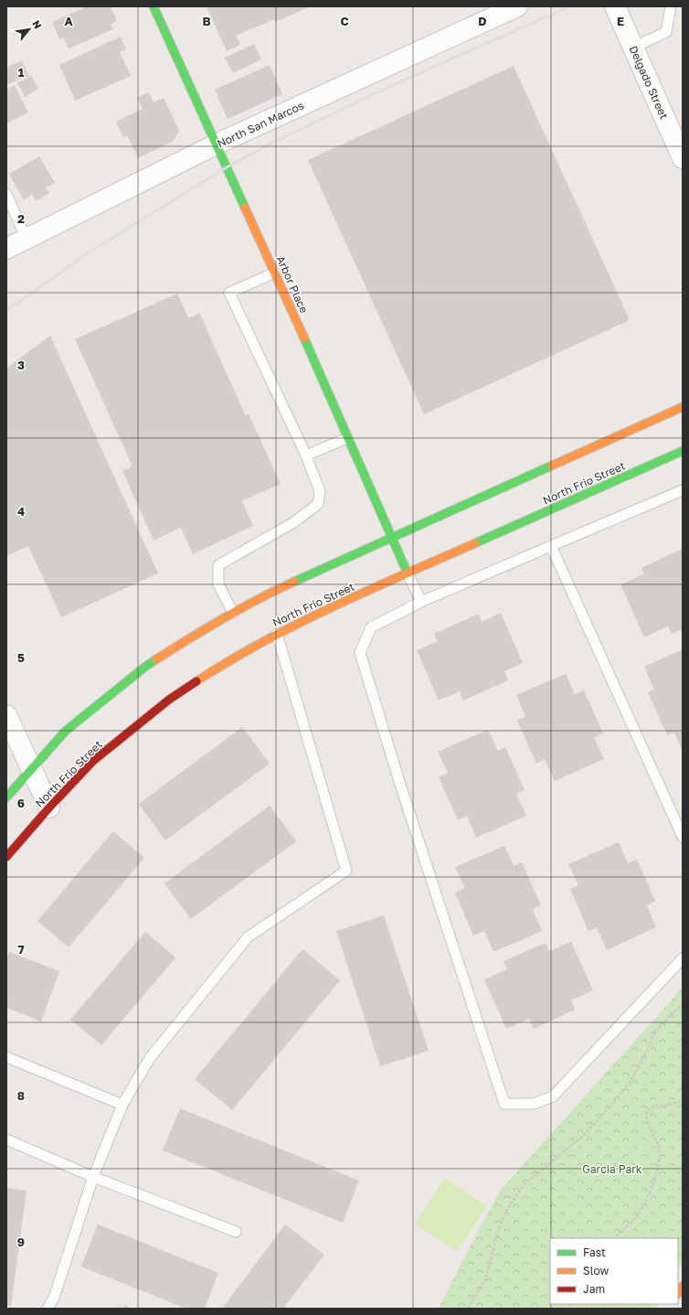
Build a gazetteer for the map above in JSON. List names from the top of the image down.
{
  "streets": {
    "main road": ["Arbor Place", "North Frio Street"],
    "street": ["Delgado Street", "North San Marcos"]
  },
  "crossings": [
    ["North San Marcos", "Arbor Place"],
    ["Arbor Place", "North Frio Street"]
  ],
  "parks": ["Garcia Park"],
  "legend": ["Fast", "Slow", "Jam"],
  "north": "top right",
  "grid": {
    "columns": [
      "A",
      "B",
      "C",
      "D",
      "E"
    ],
    "rows": [
      "1",
      "2",
      "3",
      "4",
      "5",
      "6",
      "7",
      "8",
      "9"
    ]
  }
}
